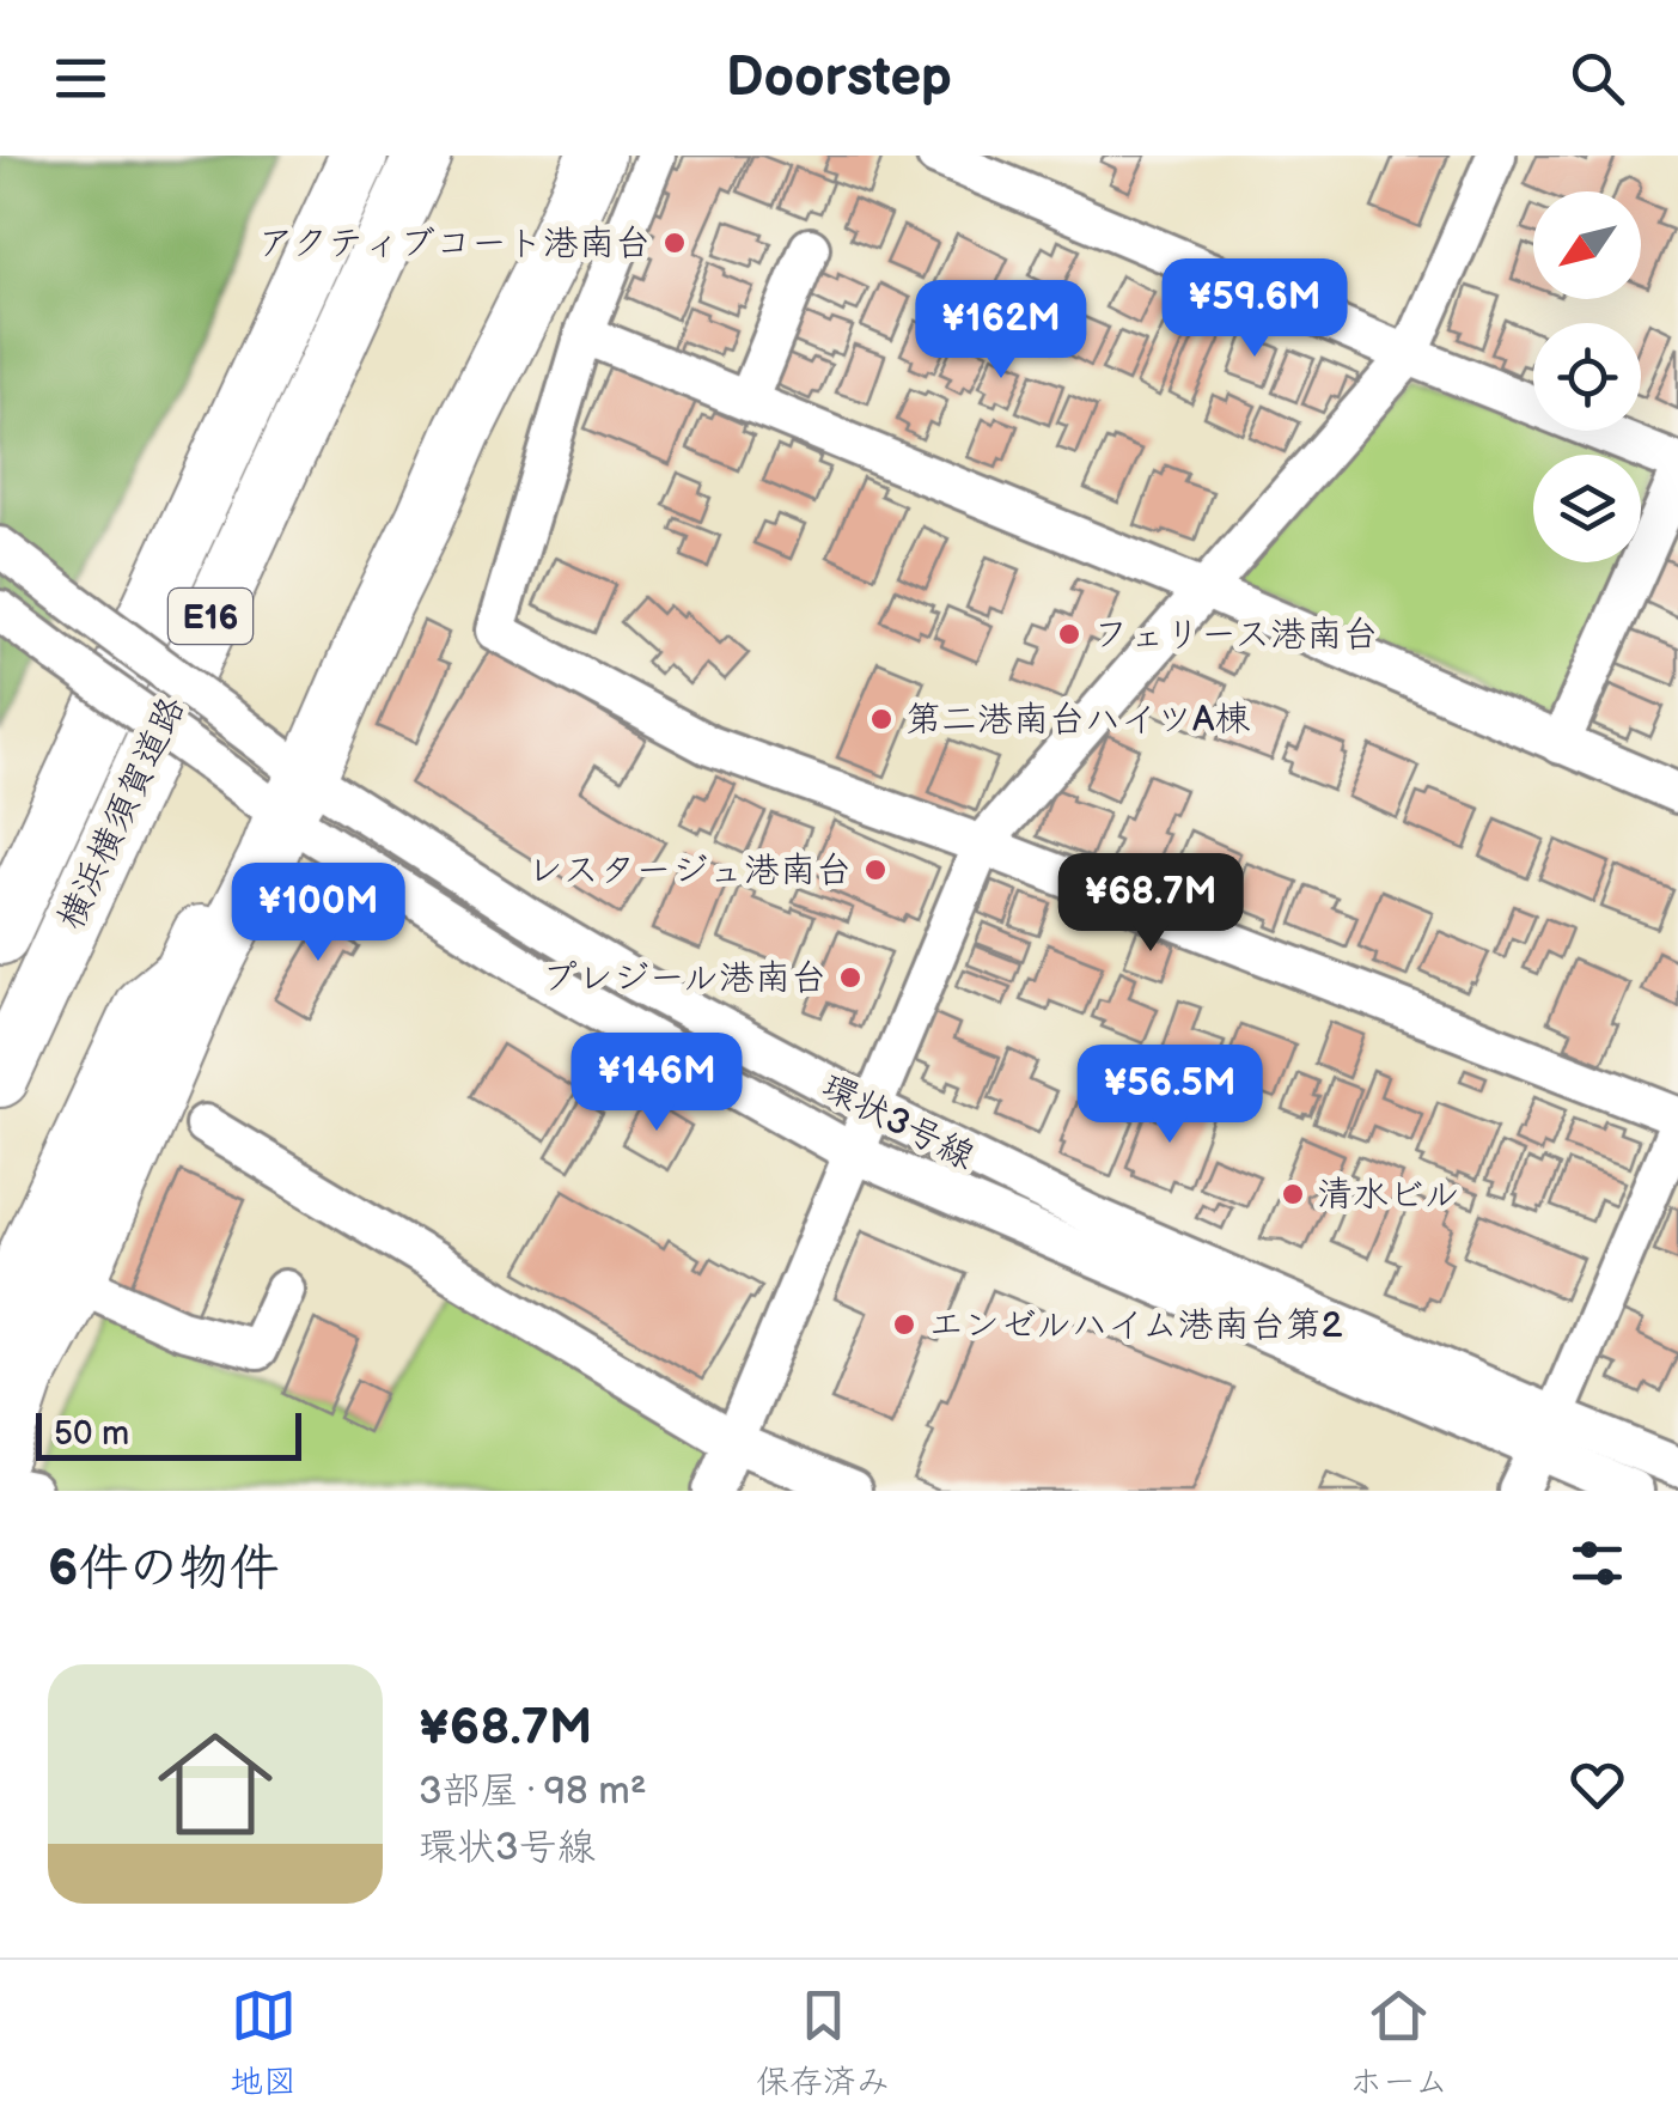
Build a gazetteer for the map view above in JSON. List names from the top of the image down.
{
  "streets": {
    "highway": ["E16", "横浜横須賀道路"],
    "street": ["環状3号線"]
  },
  "places": [
    "アクティブコート港南台",
    "フェリース港南台",
    "第二港南台ハイツA棟",
    "レスタージュ港南台",
    "プレジール港南台",
    "清水ビル",
    "エンゼルハイム港南台第2"
  ],
  "scale_bar": "50 m",
  "north": "bottom left",
  "page": {
    "header": "Doorstep",
    "price": [
      "¥59.6M",
      "¥162M",
      "¥68.7M",
      "¥100M",
      "¥146M",
      "¥56.5M"
    ],
    "scale": "50 m",
    "heading": "6件の物件",
    "list": [
      {
        "name": "¥68.7M",
        "note": "3部屋 · 98 m² · 環状3号線"
      }
    ],
    "tabs": ["地図", "保存済み", "ホーム"]
  }
}
